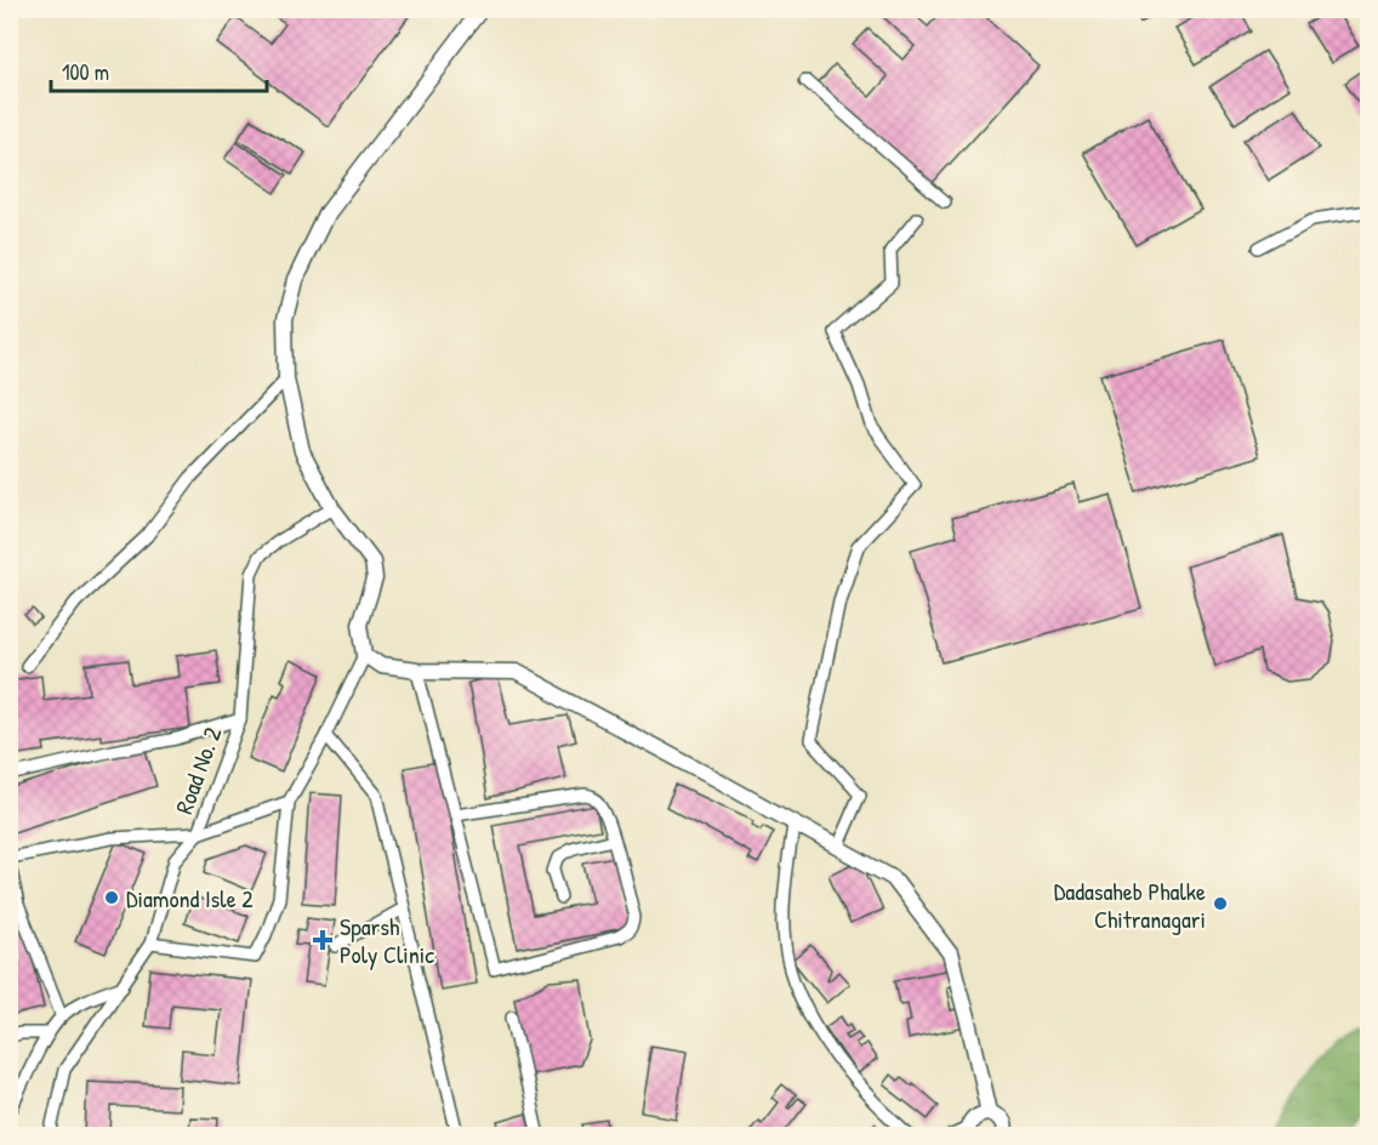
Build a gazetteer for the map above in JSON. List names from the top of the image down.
{
  "streets": {
    "street": ["Road No. 2"]
  },
  "places": {
    "other": ["Diamond Isle 2", "Dadasaheb Phalke Chitranagari"],
    "health": ["Sparsh Poly Clinic"]
  },
  "scale_bar": "100 m"
}
